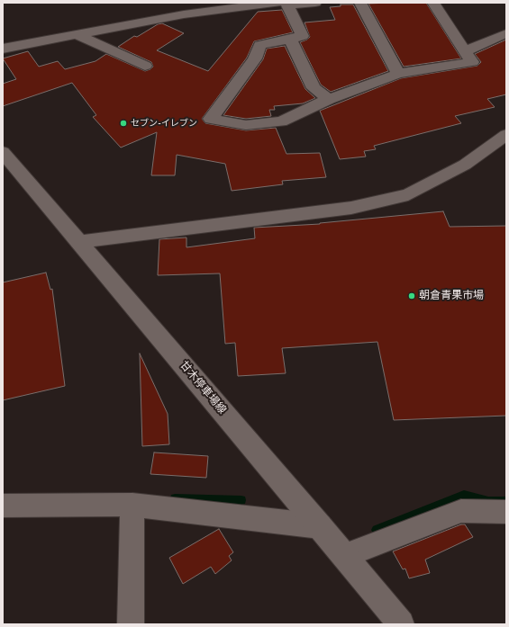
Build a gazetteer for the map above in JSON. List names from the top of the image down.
{
  "streets": {
    "street": ["甘木停車場線"]
  },
  "places": ["セブン-イレブン", "朝倉青果市場"]
}
